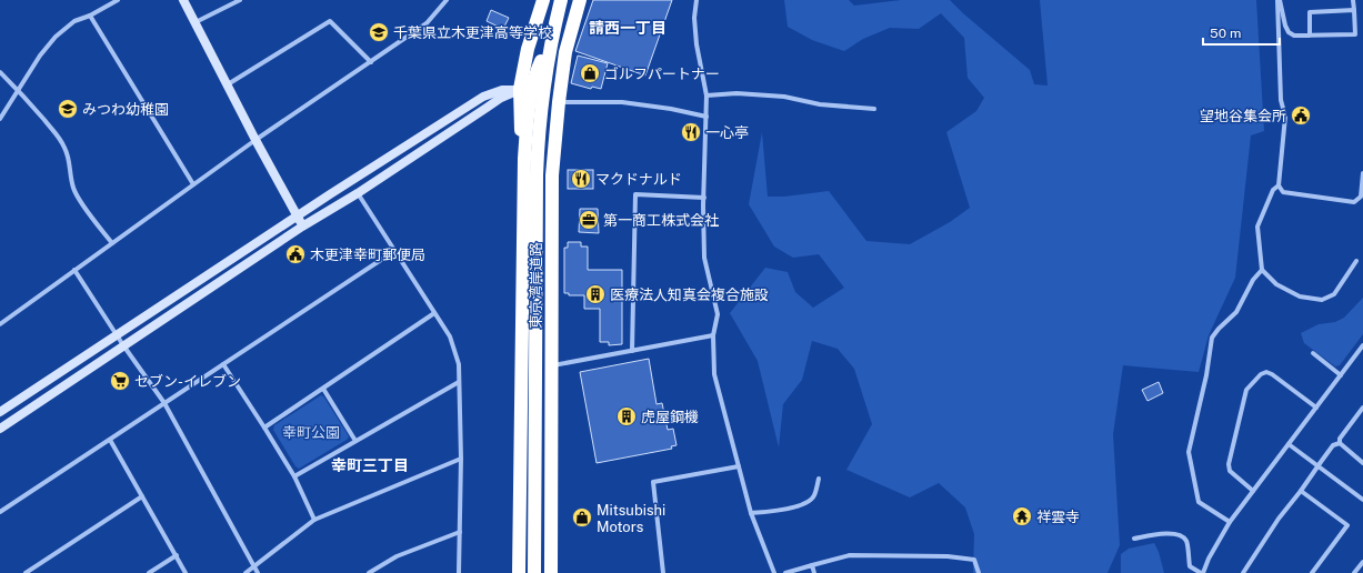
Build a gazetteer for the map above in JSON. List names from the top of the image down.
{
  "streets": {
    "highway": ["東京湾岸道路"]
  },
  "districts": ["請西一丁目", "幸町三丁目"],
  "parks": ["幸町公園"],
  "places": {
    "school or university": ["千葉県立木更津高等学校", "みつわ幼稚園"],
    "shop": ["ゴルフパートナー", "Mitsubishi Motors"],
    "public building": ["望地谷集会所", "木更津幸町郵便局"],
    "restaurant": ["一心亭", "マクドナルド"],
    "office": ["第一商工株式会社"],
    "building": ["医療法人知真会複合施設", "虎屋鋼機"],
    "supermarket": ["セブン-イレブン"],
    "temple": ["祥雲寺"]
  },
  "scale_bar": "50 m"
}
